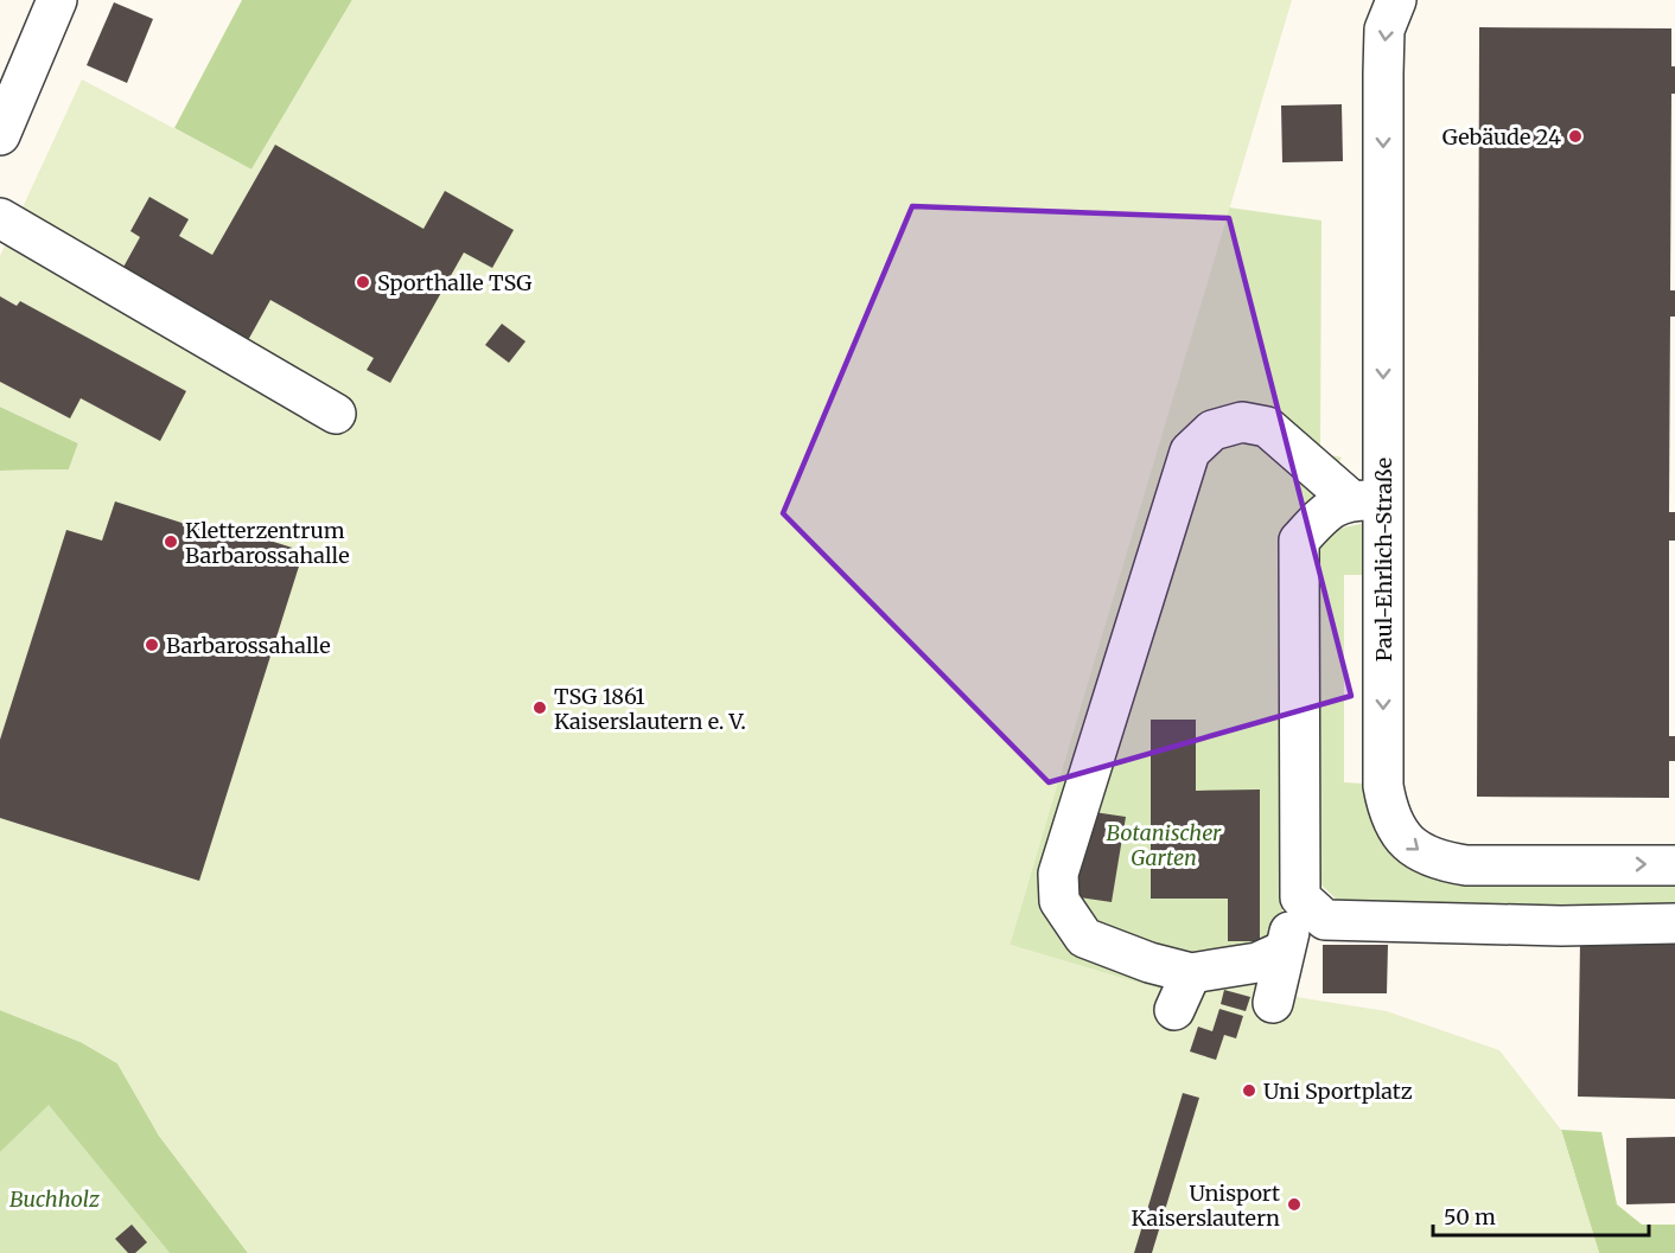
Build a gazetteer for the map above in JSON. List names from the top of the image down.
{
  "streets": {
    "street": ["Paul-Ehrlich-Straße"]
  },
  "one_way": ["Paul-Ehrlich-Straße"],
  "parks": ["Botanischer Garten", "Buchholz"],
  "places": [
    "Gebäude 24",
    "Sporthalle TSG",
    "Kletterzentrum Barbarossahalle",
    "Barbarossahalle",
    "TSG 1861 Kaiserslautern e. V.",
    "Uni Sportplatz",
    "Unisport Kaiserslautern"
  ],
  "scale_bar": "50 m"
}
